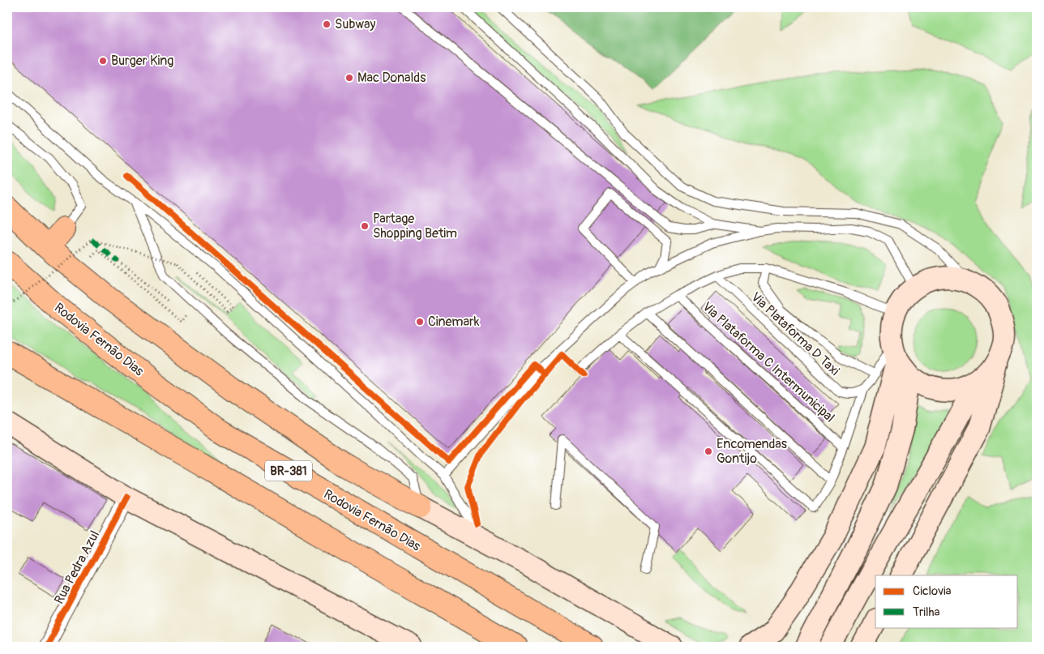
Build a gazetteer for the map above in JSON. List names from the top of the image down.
{
  "streets": {
    "highway": ["Rodovia Fernão Dias", "BR-381"],
    "street": ["Rua Pedra Azul"],
    "lane": ["Via Plataforma D Taxi", "Via Plataforma C Intermunicipal"]
  },
  "places": [
    "Subway",
    "Burger King",
    "Mac Donalds",
    "Partage Shopping Betim",
    "Cinemark",
    "Encomendas Gontijo"
  ],
  "legend": ["Ciclovia", "Trilha"]
}
